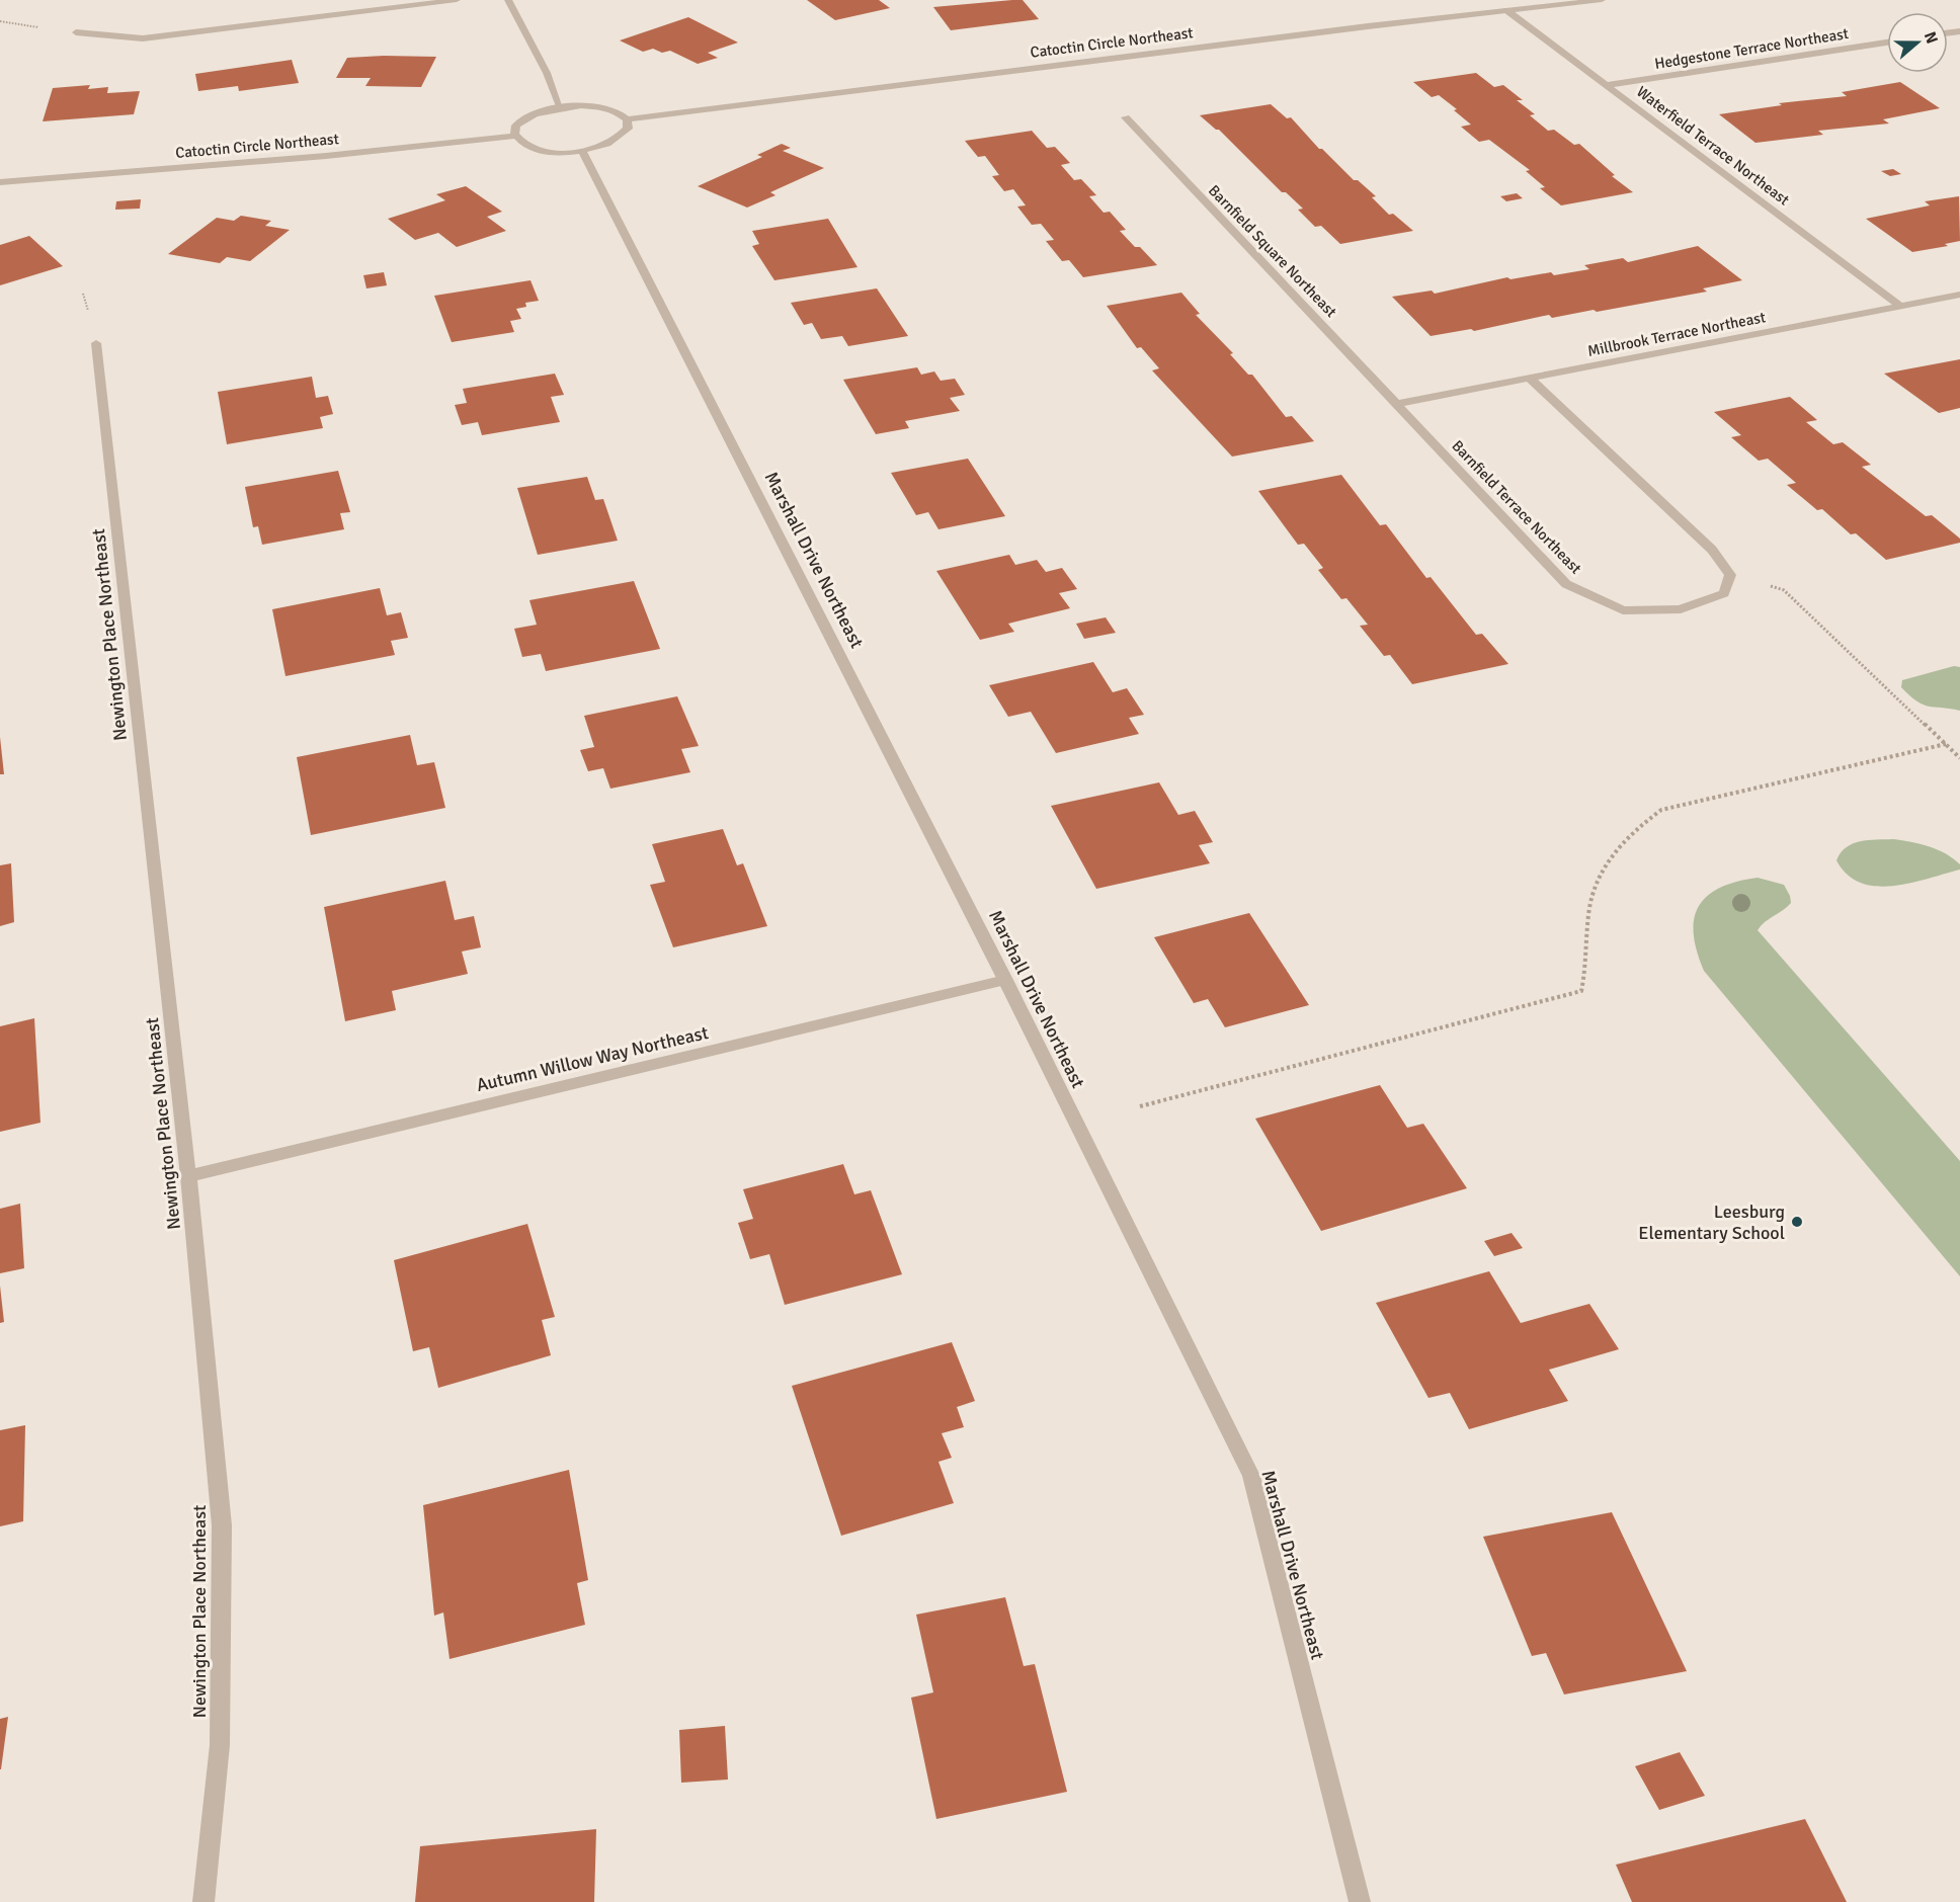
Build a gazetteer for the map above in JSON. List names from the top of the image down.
{
  "streets": {
    "street": [
      "Catoctin Circle Northeast",
      "Hedgestone Terrace Northeast",
      "Waterfield Terrace Northeast",
      "Barnfield Square Northeast",
      "Millbrook Terrace Northeast",
      "Barnfield Terrace Northeast",
      "Marshall Drive Northeast",
      "Newington Place Northeast",
      "Autumn Willow Way Northeast"
    ]
  },
  "crossings": [
    ["Catoctin Circle Northeast", "Waterfield Terrace Northeast"],
    ["Hedgestone Terrace Northeast", "Waterfield Terrace Northeast"],
    ["Waterfield Terrace Northeast", "Millbrook Terrace Northeast"],
    ["Barnfield Square Northeast", "Millbrook Terrace Northeast"],
    ["Barnfield Square Northeast", "Barnfield Terrace Northeast"],
    ["Millbrook Terrace Northeast", "Barnfield Terrace Northeast"],
    ["Marshall Drive Northeast", "Autumn Willow Way Northeast"],
    ["Newington Place Northeast", "Autumn Willow Way Northeast"]
  ],
  "places": ["Leesburg Elementary School"],
  "north": "right"
}
